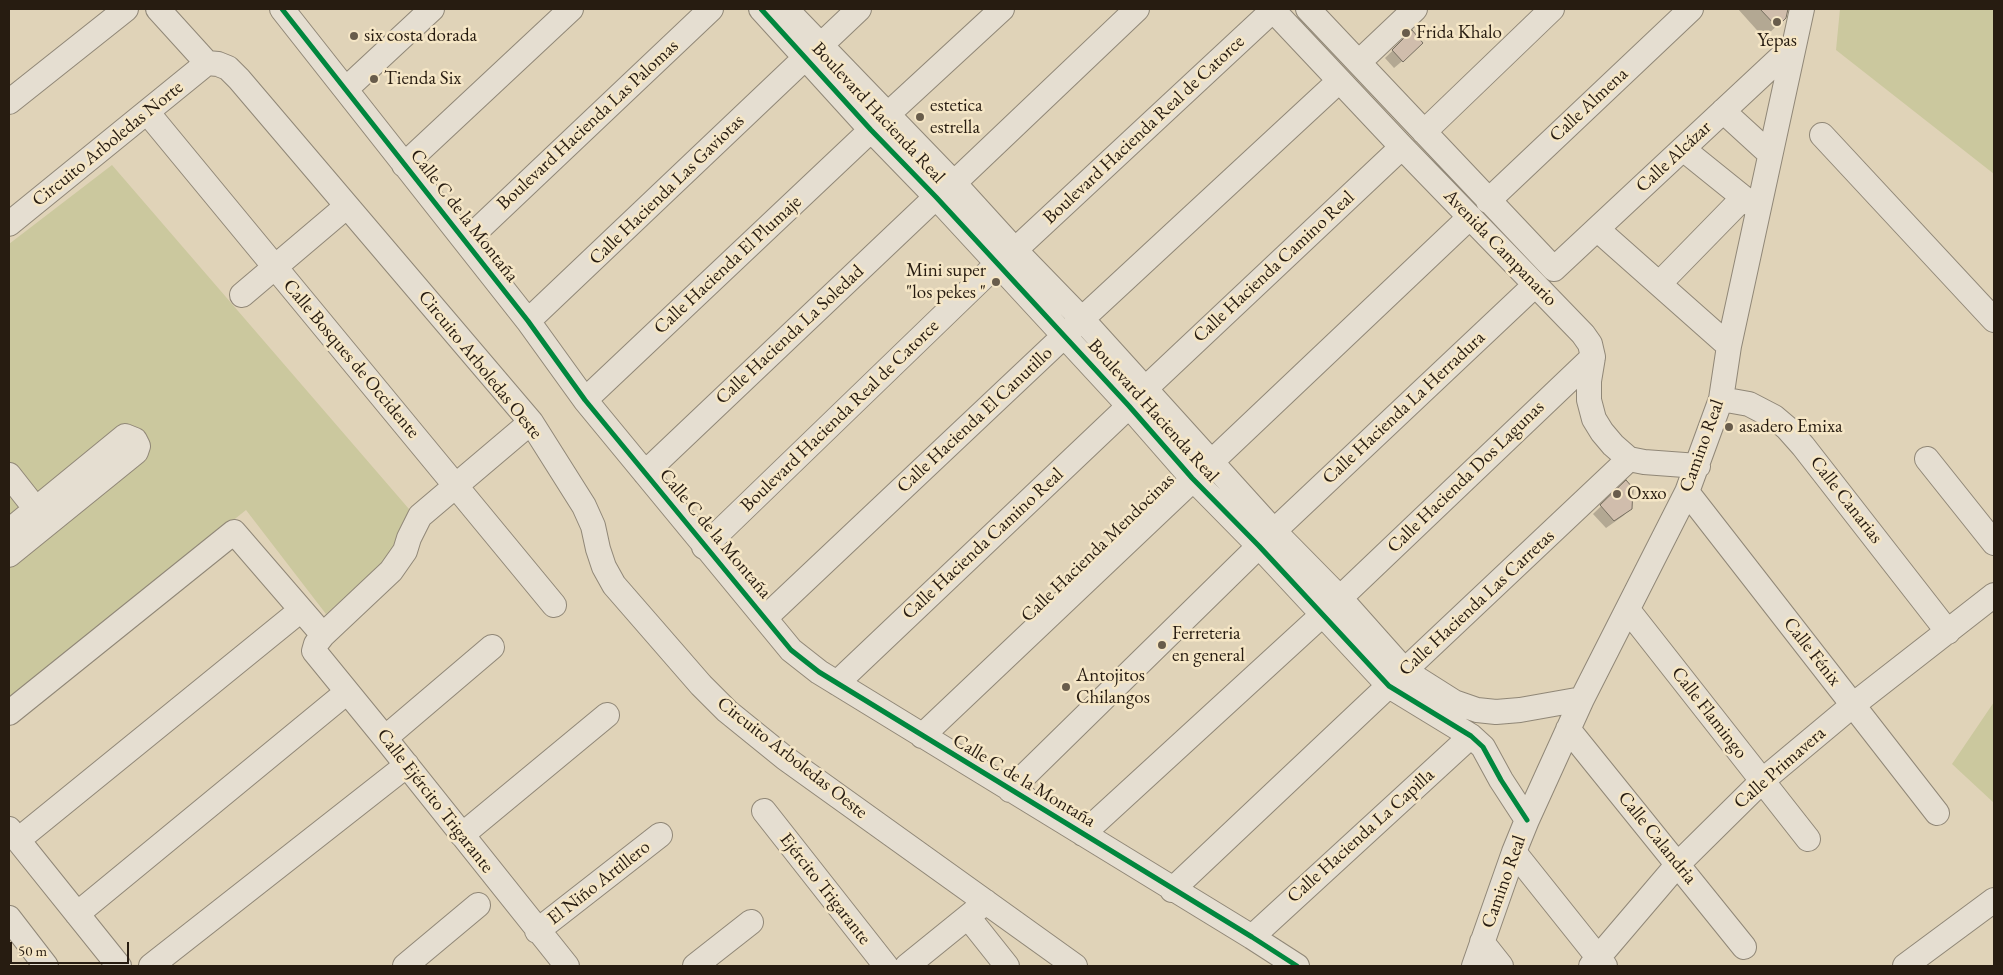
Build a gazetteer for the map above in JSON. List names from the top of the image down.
{
  "streets": {
    "street": [
      "Calle Almena",
      "Boulevard Hacienda Real",
      "Boulevard Hacienda Las Palomas",
      "Boulevard Hacienda Real de Catorce",
      "Circuito Arboledas Norte",
      "Calle Alcázar",
      "Calle Hacienda Las Gaviotas",
      "Calle C de la Montaña",
      "Avenida Campanario",
      "Calle Hacienda El Plumaje",
      "Calle Hacienda Camino Real",
      "Calle Hacienda La Soledad",
      "Calle Bosques de Occidente",
      "Circuito Arboledas Oeste",
      "Calle Hacienda La Herradura",
      "Calle Hacienda El Canutillo",
      "Camino Real",
      "Calle Hacienda Dos Lagunas",
      "Calle Canarias",
      "Calle Hacienda Mendocinas",
      "Calle Hacienda Las Carretas",
      "Calle Fénix",
      "Calle Flamingo",
      "Calle Primavera",
      "Calle Ejército Trigarante",
      "Calle Hacienda La Capilla",
      "Calle Calandria",
      "El Niño Artillero",
      "Ejército Trigarante"
    ]
  },
  "crossings": [
    ["Calle Almena", "Avenida Campanario"],
    ["Boulevard Hacienda Real", "Boulevard Hacienda Real de Catorce"],
    ["Boulevard Hacienda Real", "Calle Hacienda Las Gaviotas"],
    ["Boulevard Hacienda Real", "Calle Hacienda El Plumaje"],
    ["Boulevard Hacienda Real", "Calle Hacienda Camino Real"],
    ["Boulevard Hacienda Real", "Calle Hacienda La Soledad"],
    ["Boulevard Hacienda Real", "Calle Hacienda La Herradura"],
    ["Boulevard Hacienda Real", "Calle Hacienda El Canutillo"],
    ["Boulevard Hacienda Real", "Camino Real"],
    ["Boulevard Hacienda Real", "Calle Hacienda Dos Lagunas"],
    ["Boulevard Hacienda Real", "Calle Hacienda Mendocinas"],
    ["Boulevard Hacienda Real", "Calle Hacienda Las Carretas"],
    ["Boulevard Hacienda Real", "Calle Hacienda La Capilla"],
    ["Boulevard Hacienda Las Palomas", "Calle C de la Montaña"],
    ["Boulevard Hacienda Real de Catorce", "Calle C de la Montaña"],
    ["Boulevard Hacienda Real de Catorce", "Avenida Campanario"],
    ["Circuito Arboledas Norte", "Calle Bosques de Occidente"],
    ["Circuito Arboledas Norte", "Circuito Arboledas Oeste"],
    ["Calle Alcázar", "Avenida Campanario"],
    ["Calle Alcázar", "Camino Real"],
    ["Calle Hacienda Las Gaviotas", "Calle C de la Montaña"],
    ["Calle C de la Montaña", "Calle Hacienda El Plumaje"],
    ["Calle C de la Montaña", "Calle Hacienda Camino Real"],
    ["Calle C de la Montaña", "Calle Hacienda La Soledad"],
    ["Calle C de la Montaña", "Calle Hacienda La Herradura"],
    ["Calle C de la Montaña", "Calle Hacienda El Canutillo"],
    ["Calle C de la Montaña", "Calle Hacienda Mendocinas"],
    ["Calle C de la Montaña", "Calle Hacienda Las Carretas"],
    ["Calle C de la Montaña", "Calle Hacienda La Capilla"],
    ["Avenida Campanario", "Calle Hacienda Camino Real"],
    ["Avenida Campanario", "Calle Hacienda La Herradura"],
    ["Avenida Campanario", "Calle Hacienda El Canutillo"],
    ["Avenida Campanario", "Calle Hacienda Dos Lagunas"],
    ["Avenida Campanario", "Calle Hacienda Mendocinas"],
    ["Avenida Campanario", "Calle Hacienda Las Carretas"],
    ["Camino Real", "Calle Canarias"],
    ["Camino Real", "Calle Fénix"],
    ["Camino Real", "Calle Flamingo"],
    ["Camino Real", "Calle Calandria"],
    ["Calle Canarias", "Calle Primavera"],
    ["Calle Fénix", "Calle Primavera"],
    ["Calle Flamingo", "Calle Primavera"],
    ["Calle Primavera", "Calle Calandria"],
    ["Calle Ejército Trigarante", "El Niño Artillero"]
  ],
  "places": [
    "Yepas",
    "Frida Khalo",
    "six costa dorada",
    "Tienda Six",
    "estetica estrella",
    "Mini super \"los pekes \"",
    "asadero Emixa",
    "Oxxo",
    "Ferreteria en general",
    "Antojitos Chilangos"
  ],
  "scale_bar": "50 m"
}
